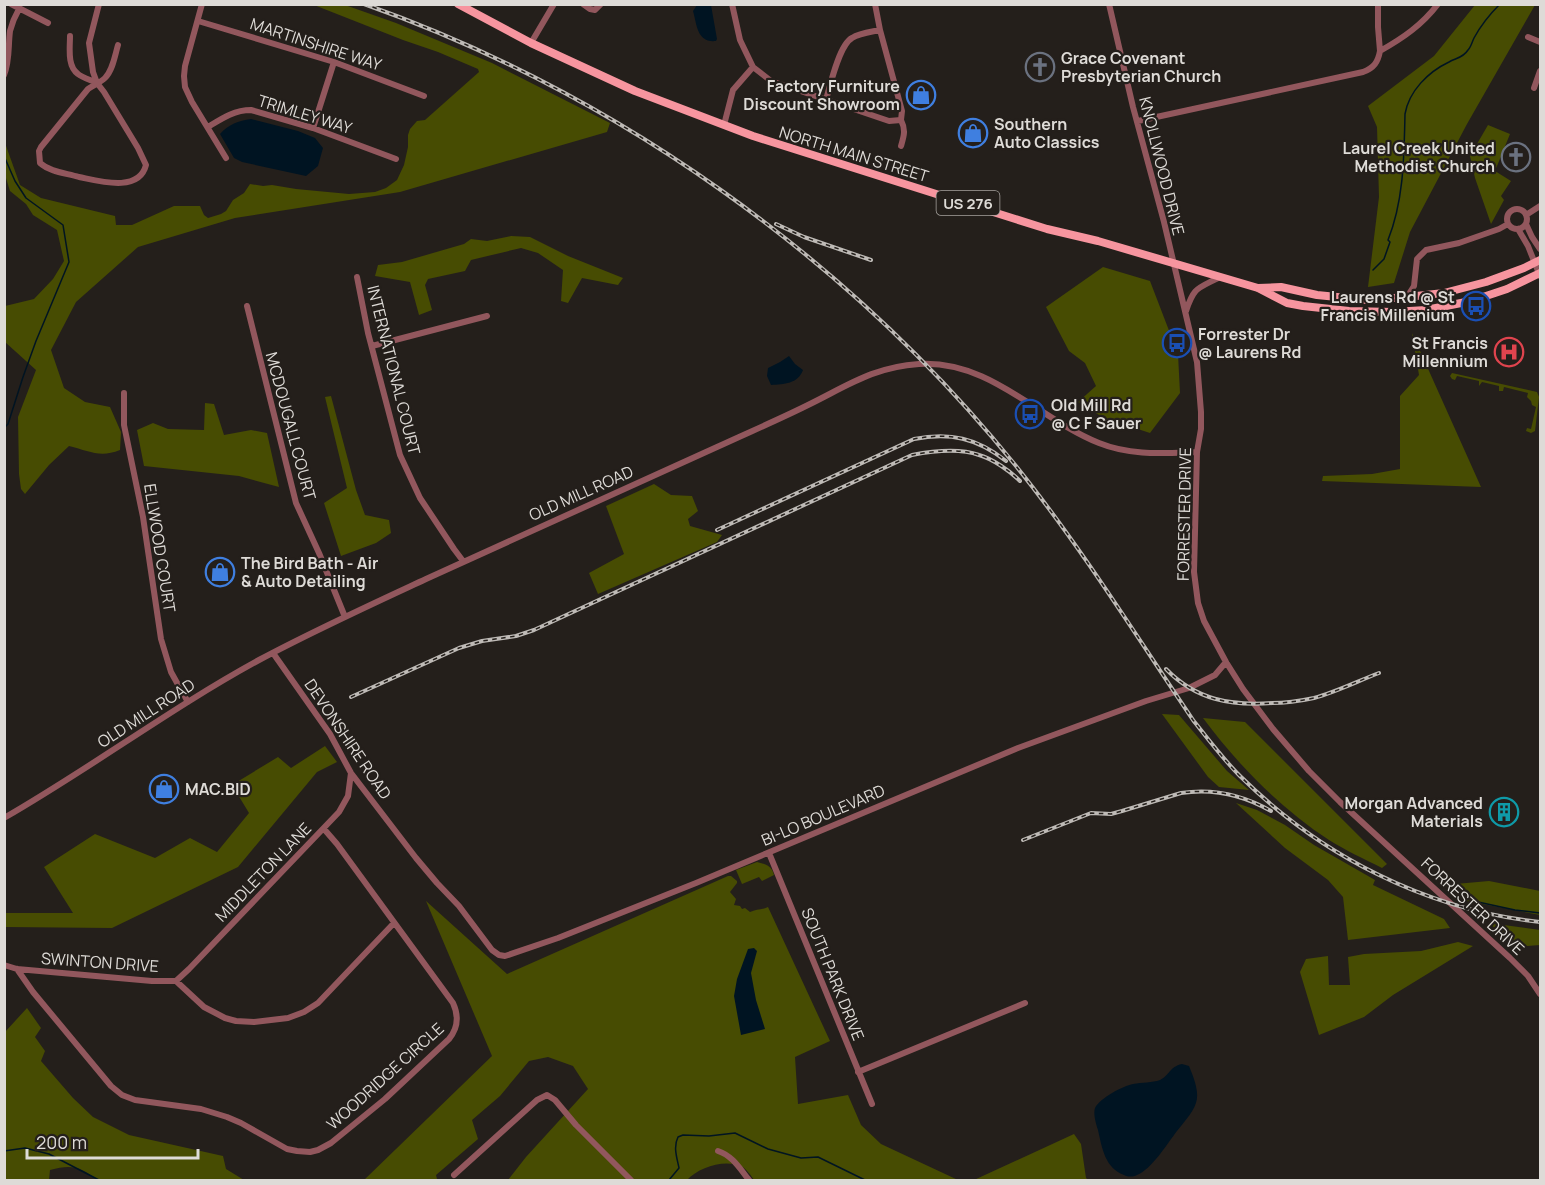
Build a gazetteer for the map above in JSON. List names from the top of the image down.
{
  "streets": {
    "main road": ["NORTH MAIN STREET", "US 276"],
    "street": [
      "MARTINSHIRE WAY",
      "TRIMLEY WAY",
      "KNOLLWOOD DRIVE",
      "INTERNATIONAL COURT",
      "MCDOUGALL COURT",
      "OLD MILL ROAD",
      "FORRESTER DRIVE",
      "ELLWOOD COURT",
      "DEVONSHIRE ROAD",
      "BI-LO BOULEVARD",
      "MIDDLETON LANE",
      "SWINTON DRIVE",
      "SOUTH PARK DRIVE",
      "WOODRIDGE CIRCLE"
    ]
  },
  "crossings": [
    ["NORTH MAIN STREET", "KNOLLWOOD DRIVE"],
    ["NORTH MAIN STREET", "US 276"],
    ["NORTH MAIN STREET", "FORRESTER DRIVE"],
    ["KNOLLWOOD DRIVE", "FORRESTER DRIVE"],
    ["INTERNATIONAL COURT", "OLD MILL ROAD"],
    ["MCDOUGALL COURT", "OLD MILL ROAD"],
    ["OLD MILL ROAD", "FORRESTER DRIVE"],
    ["OLD MILL ROAD", "ELLWOOD COURT"],
    ["OLD MILL ROAD", "DEVONSHIRE ROAD"],
    ["FORRESTER DRIVE", "BI-LO BOULEVARD"],
    ["DEVONSHIRE ROAD", "BI-LO BOULEVARD"],
    ["DEVONSHIRE ROAD", "MIDDLETON LANE"],
    ["BI-LO BOULEVARD", "SOUTH PARK DRIVE"],
    ["MIDDLETON LANE", "SWINTON DRIVE"],
    ["MIDDLETON LANE", "WOODRIDGE CIRCLE"],
    ["SWINTON DRIVE", "WOODRIDGE CIRCLE"]
  ],
  "places": {
    "church": ["Grace Covenant Presbyterian Church", "Laurel Creek United Methodist Church"],
    "shop": [
      "Factory Furniture Discount Showroom",
      "Southern Auto Classics",
      "The Bird Bath - Air & Auto Detailing",
      "MAC.BID"
    ],
    "bus stop": ["Laurens Rd @ St Francis Millenium", "Forrester Dr @ Laurens Rd", "Old Mill Rd @ C F Sauer"],
    "hospital": ["St Francis Millennium"],
    "building": ["Morgan Advanced Materials"]
  },
  "scale_bar": "200 m"
}
